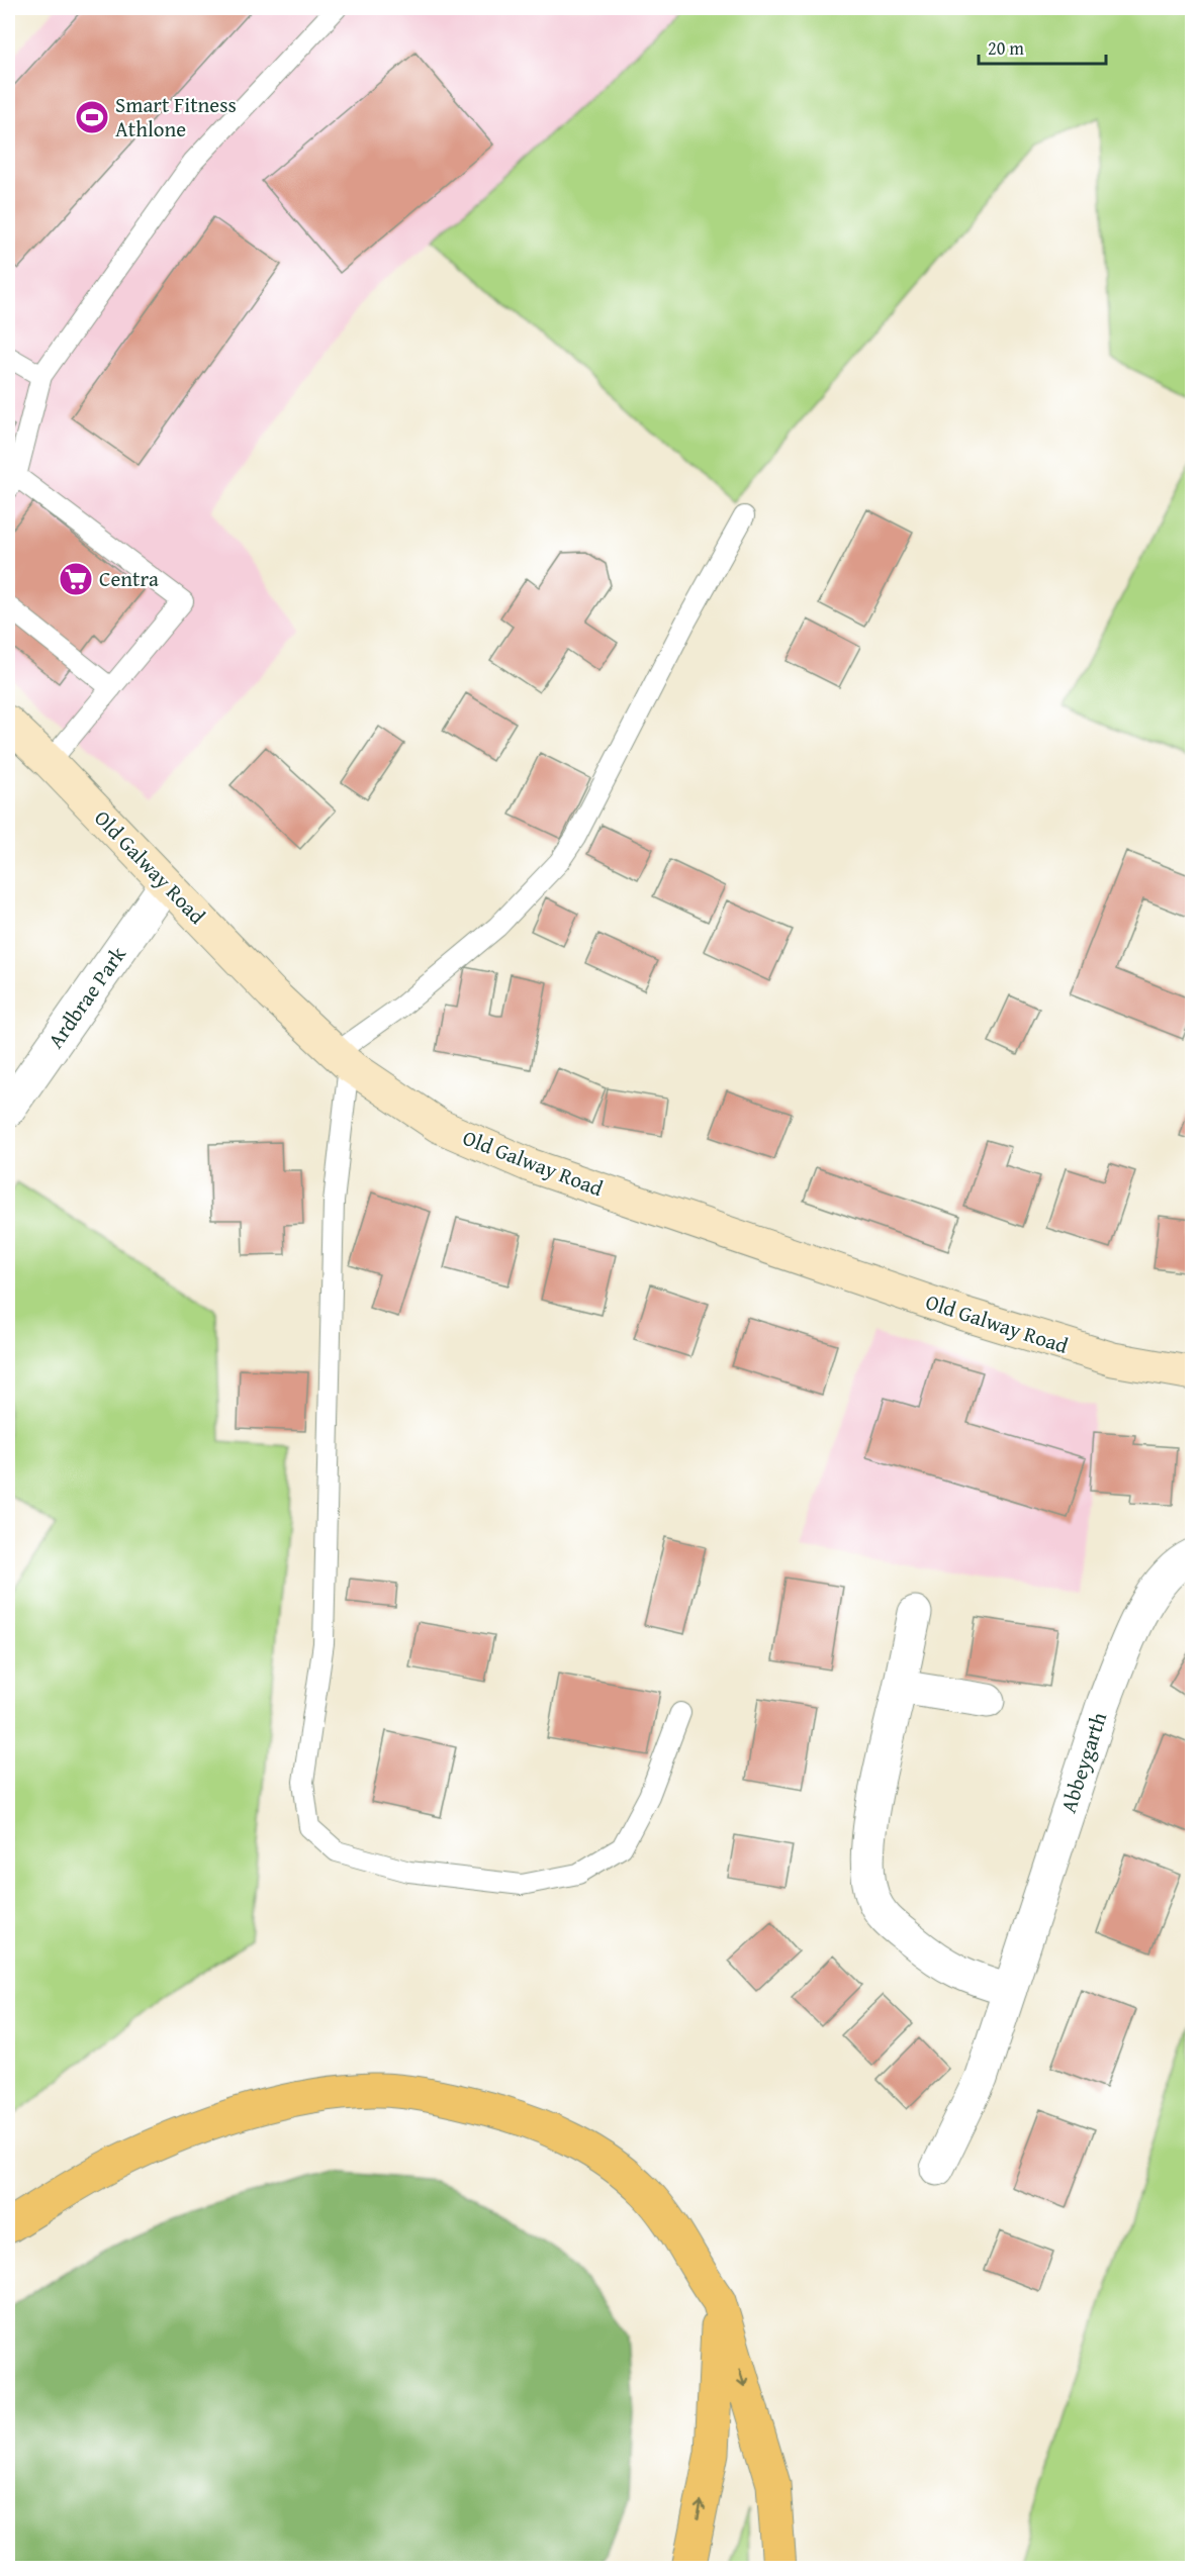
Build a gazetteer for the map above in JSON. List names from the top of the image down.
{
  "streets": {
    "main road": ["Old Galway Road"],
    "street": ["Ardbrae Park", "Abbeygarth"]
  },
  "crossings": [
    ["Old Galway Road", "Ardbrae Park"]
  ],
  "places": {
    "sports": ["Smart Fitness Athlone"],
    "supermarket": ["Centra"]
  },
  "scale_bar": "20 m"
}
